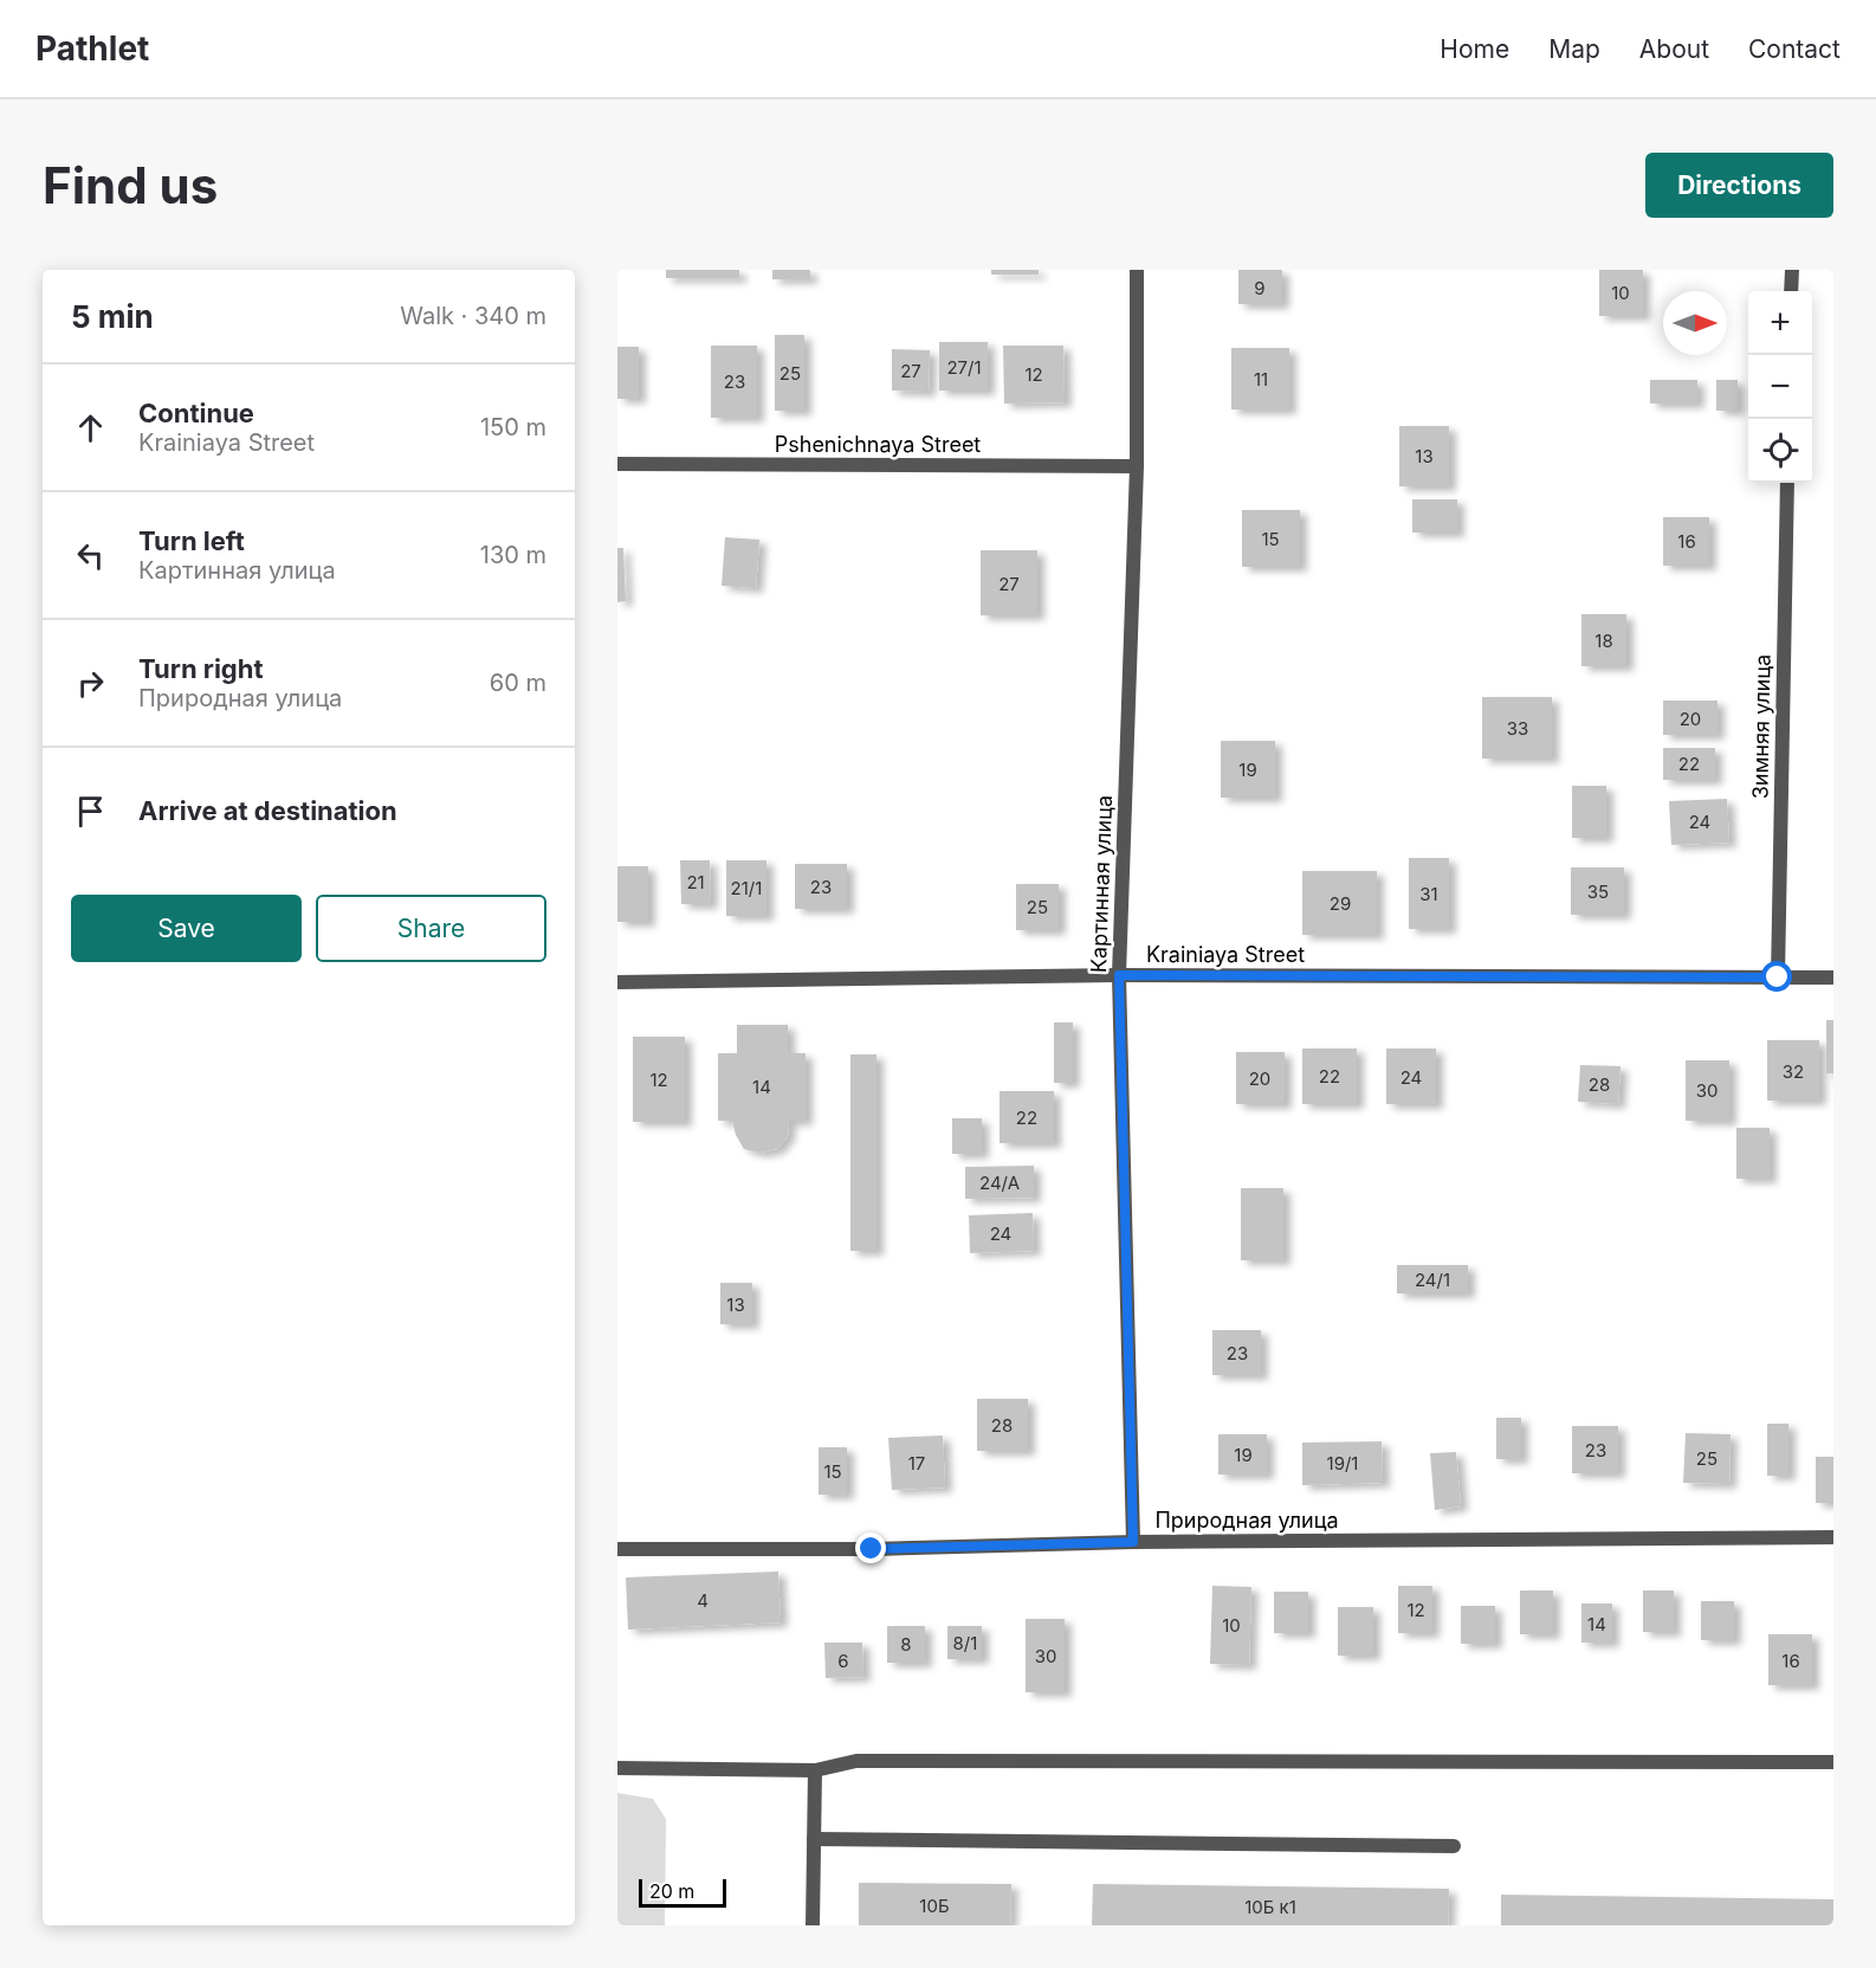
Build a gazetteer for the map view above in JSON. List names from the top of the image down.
{
  "streets": {
    "street": [
      "Pshenichnaya Street",
      "Зимняя улица",
      "Картинная улица",
      "Krainiaya Street",
      "Природная улица"
    ]
  },
  "crossings": [
    ["Pshenichnaya Street", "Картинная улица"],
    ["Зимняя улица", "Krainiaya Street"],
    ["Картинная улица", "Krainiaya Street"],
    ["Картинная улица", "Природная улица"]
  ],
  "house_numbers": [
    "9",
    "10",
    "27/1",
    "27",
    "25",
    "12",
    "11",
    "23",
    "13",
    "15",
    "16",
    "27",
    "18",
    "20",
    "33",
    "22",
    "19",
    "24",
    "21",
    "23",
    "21/1",
    "35",
    "31",
    "29",
    "25",
    "32",
    "22",
    "24",
    "20",
    "12",
    "28",
    "14",
    "30",
    "22",
    "24/А",
    "24",
    "24/1",
    "13",
    "23",
    "28",
    "23",
    "19",
    "25",
    "17",
    "19/1",
    "15",
    "4",
    "12",
    "14",
    "10",
    "8/1",
    "8",
    "30",
    "6",
    "16",
    "10Б",
    "10Б к1"
  ],
  "scale_bar": "20 m",
  "north": "right",
  "page": {
    "header": "Pathlet",
    "nav": [
      "Home",
      "Map",
      "About",
      "Contact"
    ],
    "buttons": [
      "Directions",
      ["Save", "Share"]
    ],
    "title": "Find us",
    "heading": ["5 min", "Walk · 340 m"],
    "map_buttons": ["+", "−"],
    "list": [
      ["Continue", "Krainiaya Street", "150 m"],
      ["Turn left", "Картинная улица", "130 m"],
      ["Turn right", "Природная улица", "60 m"],
      "Arrive at destination"
    ],
    "scale": "20 m"
  }
}
